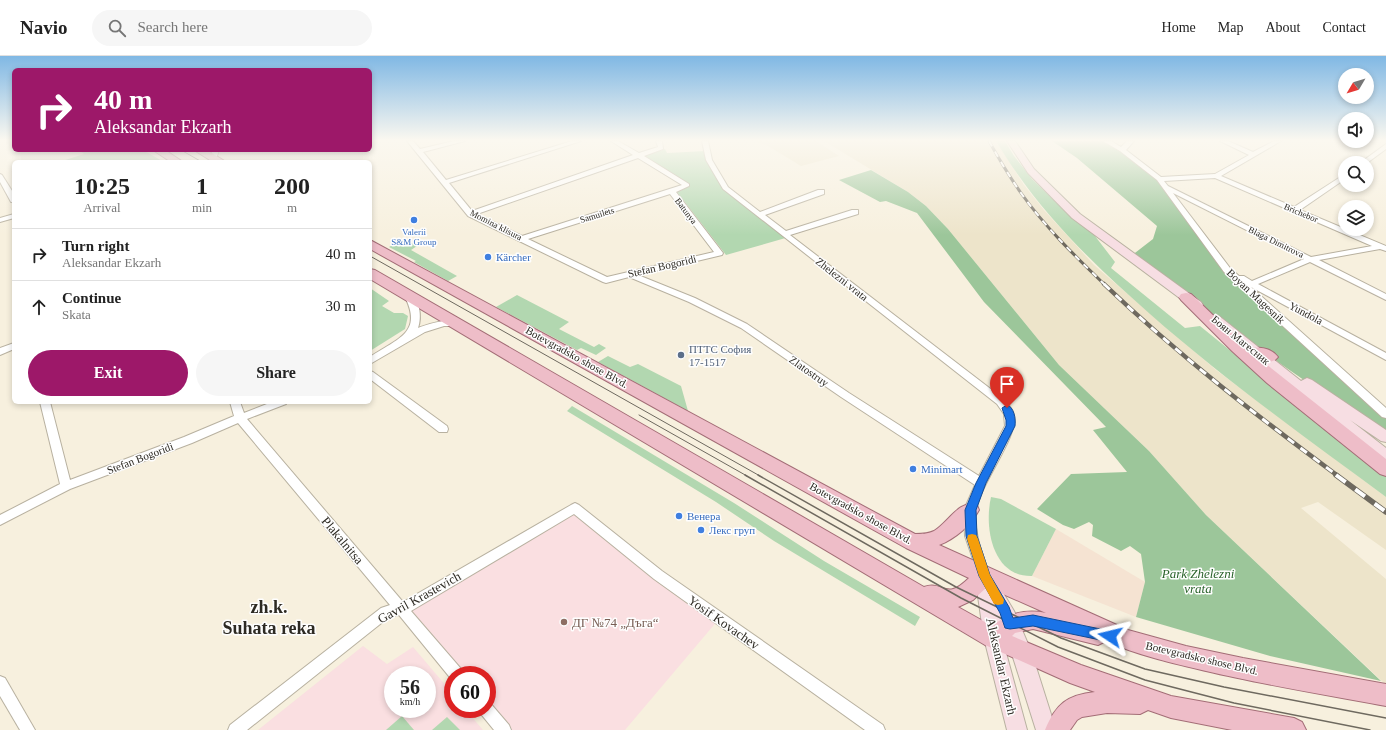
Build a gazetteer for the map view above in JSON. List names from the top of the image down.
{
  "streets": {
    "main road": ["Botevgradsko shose Blvd."],
    "street": [
      "Batunya",
      "Brichebor",
      "Samuilets",
      "Momina klisura",
      "Blaga Dimitrova",
      "Stefan Bogoridi",
      "Zhelezni vrata",
      "Boyan Magesnik",
      "Yundola",
      "Боян Магесник",
      "Zlatostruy",
      "Plakalnitsa",
      "Gavril Krastevich",
      "Yosif Kovachev",
      "Aleksandar Ekzarh"
    ]
  },
  "crossings": [
    ["Batunya", "Samuilets"],
    ["Batunya", "Stefan Bogoridi"],
    ["Samuilets", "Momina klisura"],
    ["Momina klisura", "Stefan Bogoridi"],
    ["Blaga Dimitrova", "Boyan Magesnik"],
    ["Stefan Bogoridi", "Zlatostruy"],
    ["Stefan Bogoridi", "Plakalnitsa"],
    ["Zhelezni vrata", "Zlatostruy"],
    ["Boyan Magesnik", "Yundola"],
    ["Botevgradsko shose Blvd.", "Aleksandar Ekzarh"],
    ["Plakalnitsa", "Gavril Krastevich"],
    ["Gavril Krastevich", "Yosif Kovachev"]
  ],
  "districts": ["zh.k. Suhata reka"],
  "parks": ["Park Zhelezni vrata"],
  "places": [
    "Valerii S&M Group",
    "Кärcher",
    "ПТТС София 17-1517",
    "Minimart",
    "Венера",
    "Лекс груп",
    "ДГ №74 „Дъга“"
  ],
  "north": "bottom left",
  "page": {
    "header": "Navio",
    "search": "Search here",
    "nav": [
      "Home",
      "Map",
      "About",
      "Contact"
    ],
    "turn": ["40 m", "Aleksandar Ekzarh"],
    "eta": [
      "10:25",
      "Arrival",
      "1",
      "min",
      "200",
      "m"
    ],
    "list": [
      {
        "name": "Turn right",
        "note": "Aleksandar Ekzarh",
        "value": "40 m"
      },
      {
        "name": "Continue",
        "note": "Skata",
        "value": "30 m"
      }
    ],
    "buttons": ["Exit", "Share"],
    "speed": "56 km/h",
    "limit": "60"
  }
}
